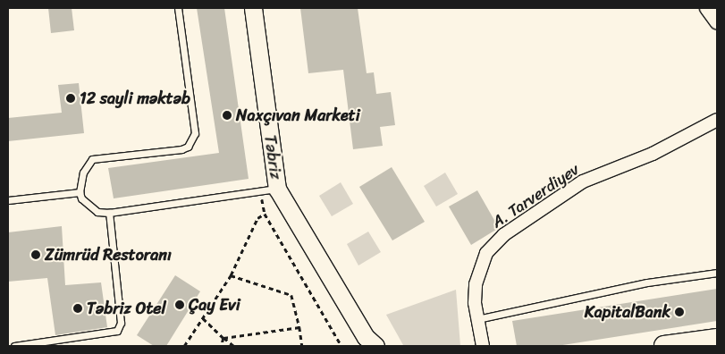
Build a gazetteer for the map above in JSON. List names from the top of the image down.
{
  "streets": {
    "main road": ["Təbriz"],
    "street": ["A. Tarverdiyev"]
  },
  "places": [
    "12 sayli məktəb",
    "Naxçıvan Marketi",
    "Zümrüd Restoranı",
    "Çay Evi",
    "Təbriz Otel",
    "KapitalBank"
  ]
}
